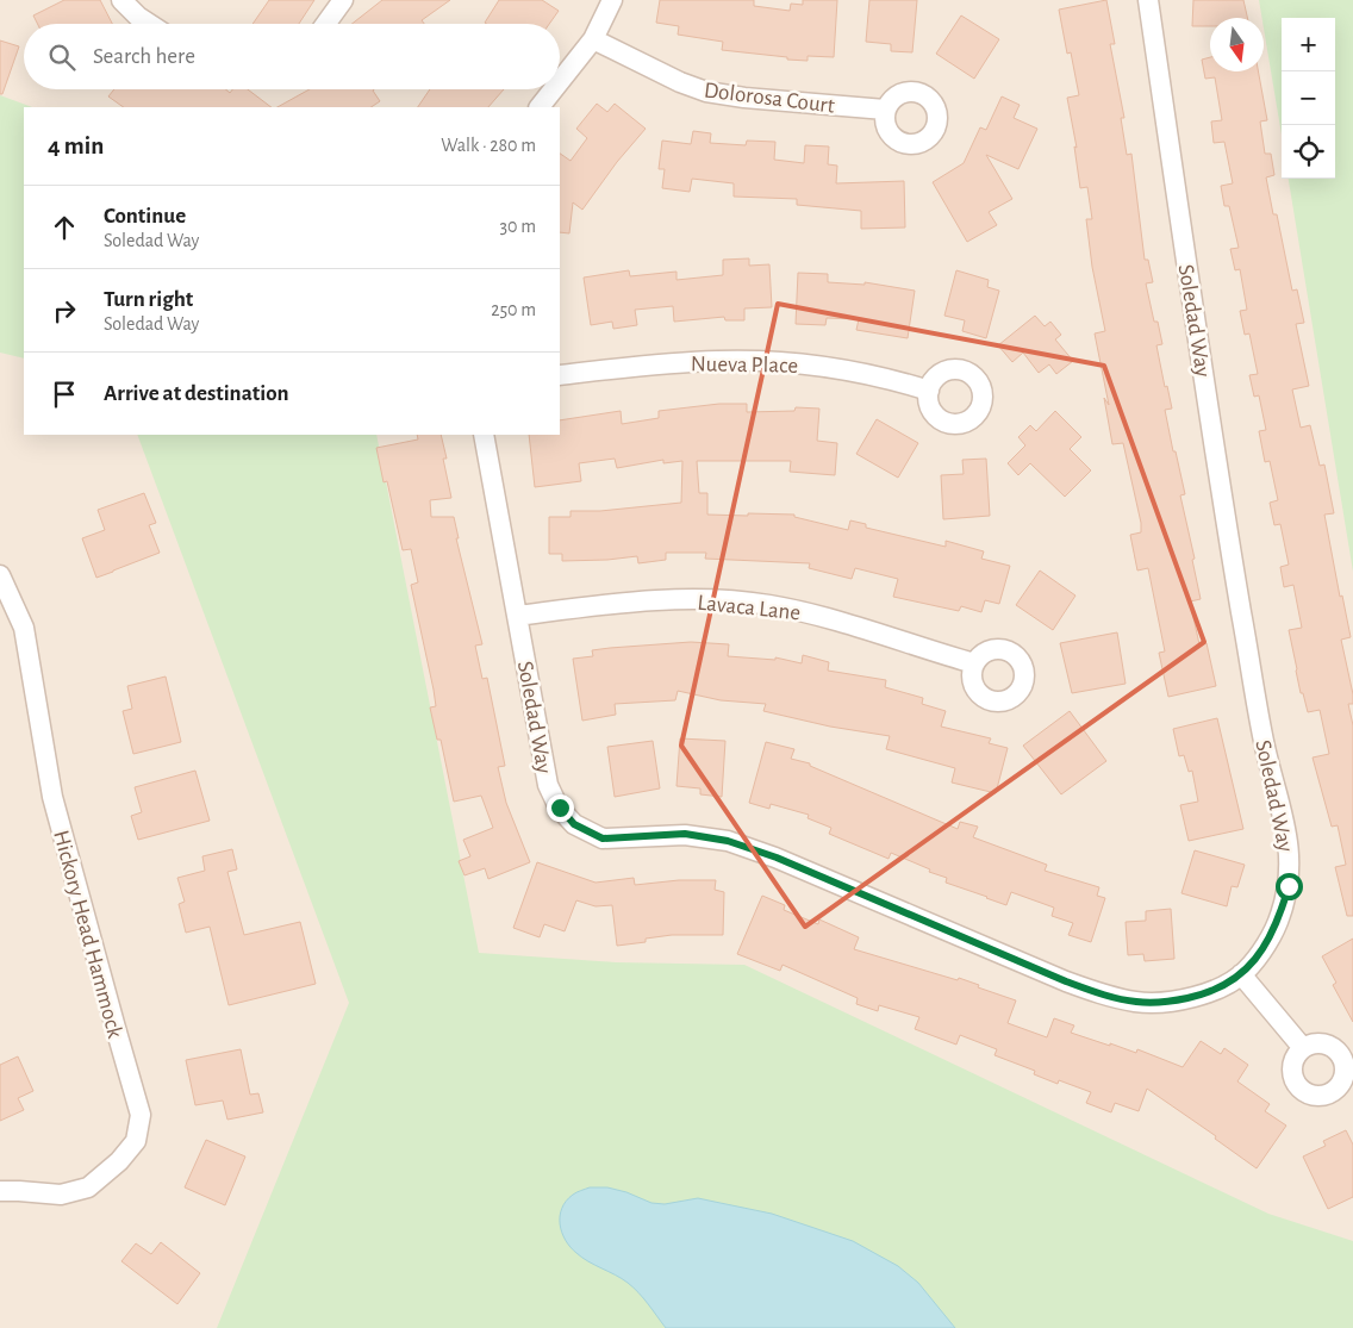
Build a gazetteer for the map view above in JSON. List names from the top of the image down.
{
  "streets": {
    "street": [
      "Dolorosa Court",
      "Soledad Way",
      "Nueva Place",
      "Lavaca Lane",
      "Hickory Head Hammock"
    ]
  },
  "crossings": [
    ["Soledad Way", "Lavaca Lane"]
  ],
  "north": "bottom",
  "page": {
    "map_buttons": ["+", "−"],
    "search": "Search here",
    "heading": ["4 min", "Walk · 280 m"],
    "list": [
      ["Continue", "Soledad Way", "30 m"],
      ["Turn right", "Soledad Way", "250 m"],
      "Arrive at destination"
    ]
  }
}
